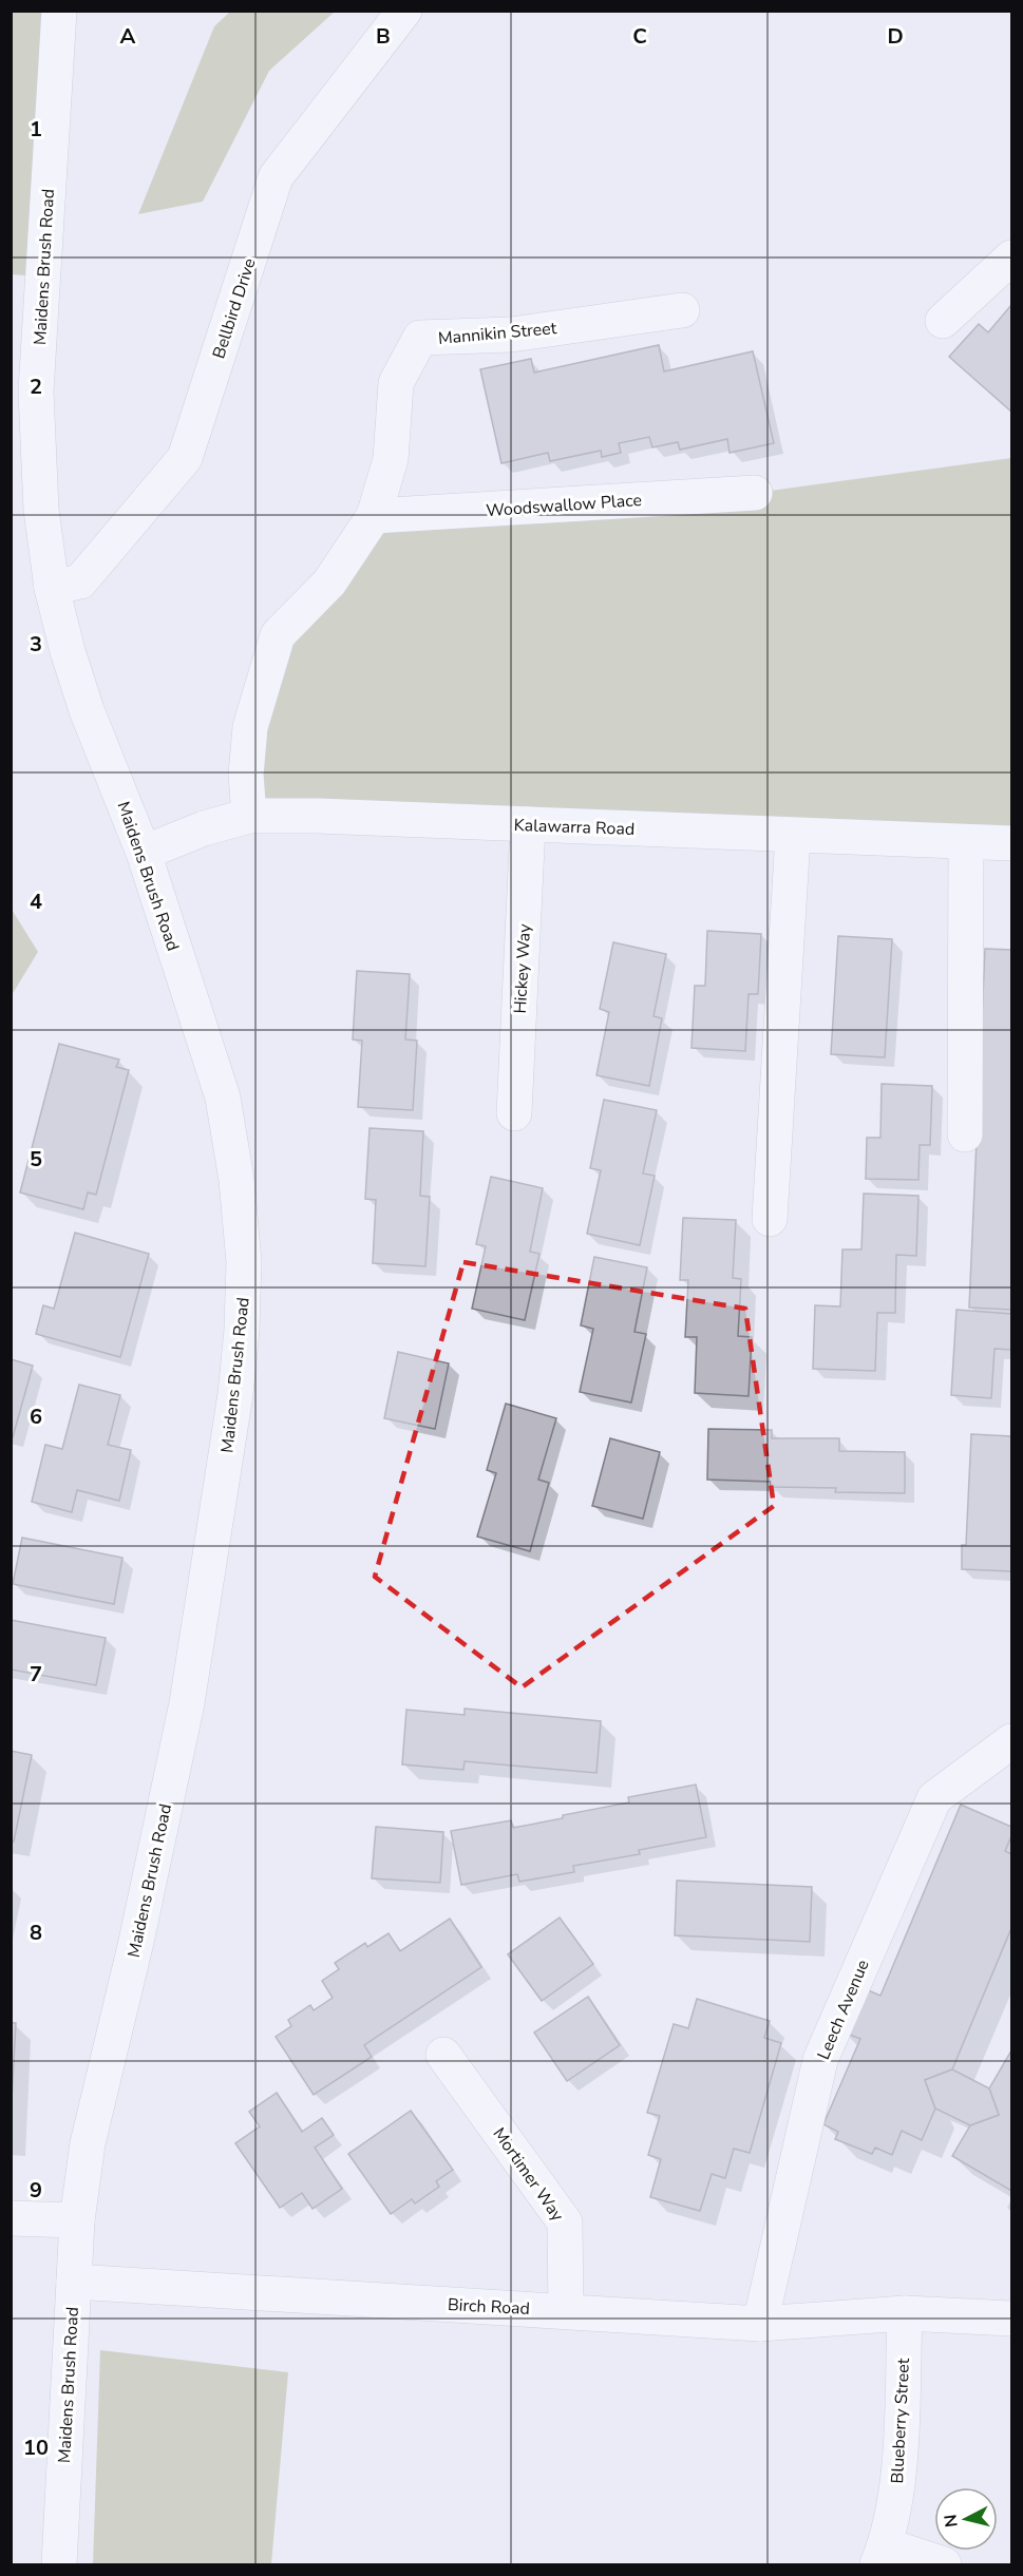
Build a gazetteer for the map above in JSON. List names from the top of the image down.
{
  "streets": {
    "street": [
      "Maidens Brush Road",
      "Bellbird Drive",
      "Mannikin Street",
      "Woodswallow Place",
      "Kalawarra Road",
      "Hickey Way",
      "Leech Avenue",
      "Mortimer Way",
      "Birch Road",
      "Blueberry Street"
    ]
  },
  "crossings": [
    ["Maidens Brush Road", "Bellbird Drive"],
    ["Maidens Brush Road", "Kalawarra Road"],
    ["Maidens Brush Road", "Birch Road"],
    ["Mannikin Street", "Woodswallow Place"],
    ["Mannikin Street", "Kalawarra Road"],
    ["Kalawarra Road", "Hickey Way"],
    ["Leech Avenue", "Birch Road"],
    ["Mortimer Way", "Birch Road"],
    ["Birch Road", "Blueberry Street"]
  ],
  "north": "left",
  "grid": {
    "columns": [
      "A",
      "B",
      "C",
      "D"
    ],
    "rows": [
      "1",
      "2",
      "3",
      "4",
      "5",
      "6",
      "7",
      "8",
      "9",
      "10"
    ]
  }
}
